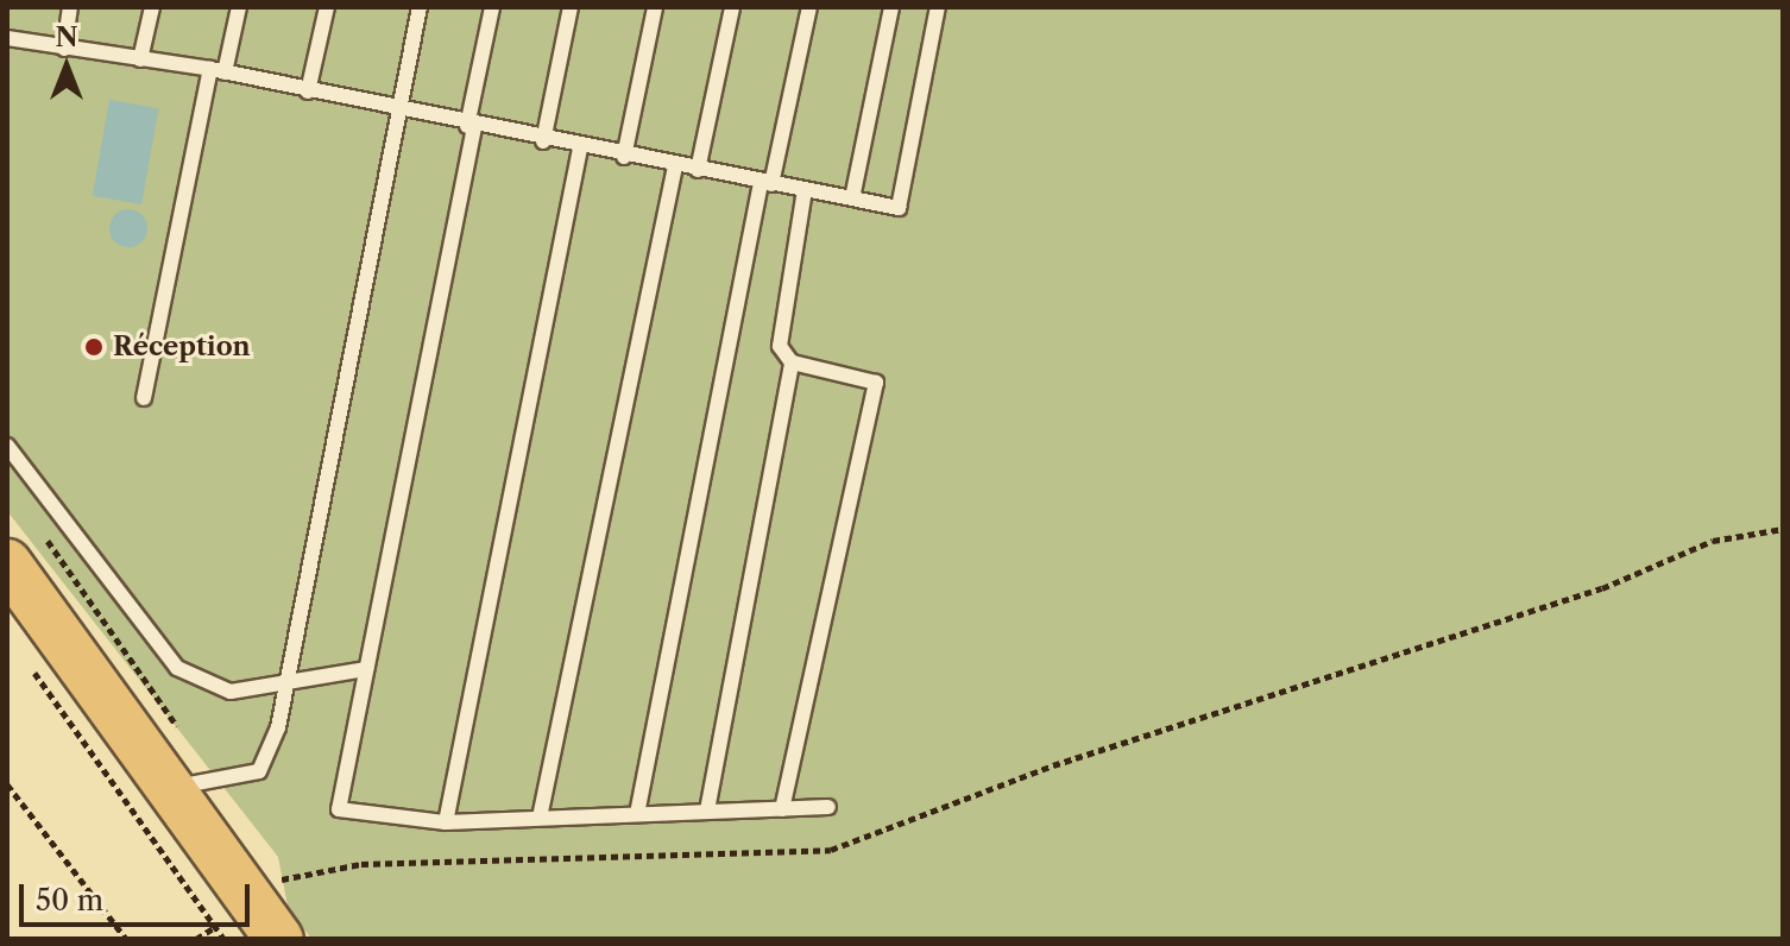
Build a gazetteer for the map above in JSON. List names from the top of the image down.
{
  "places": ["Réception"],
  "scale_bar": "50 m",
  "north": "top"
}
